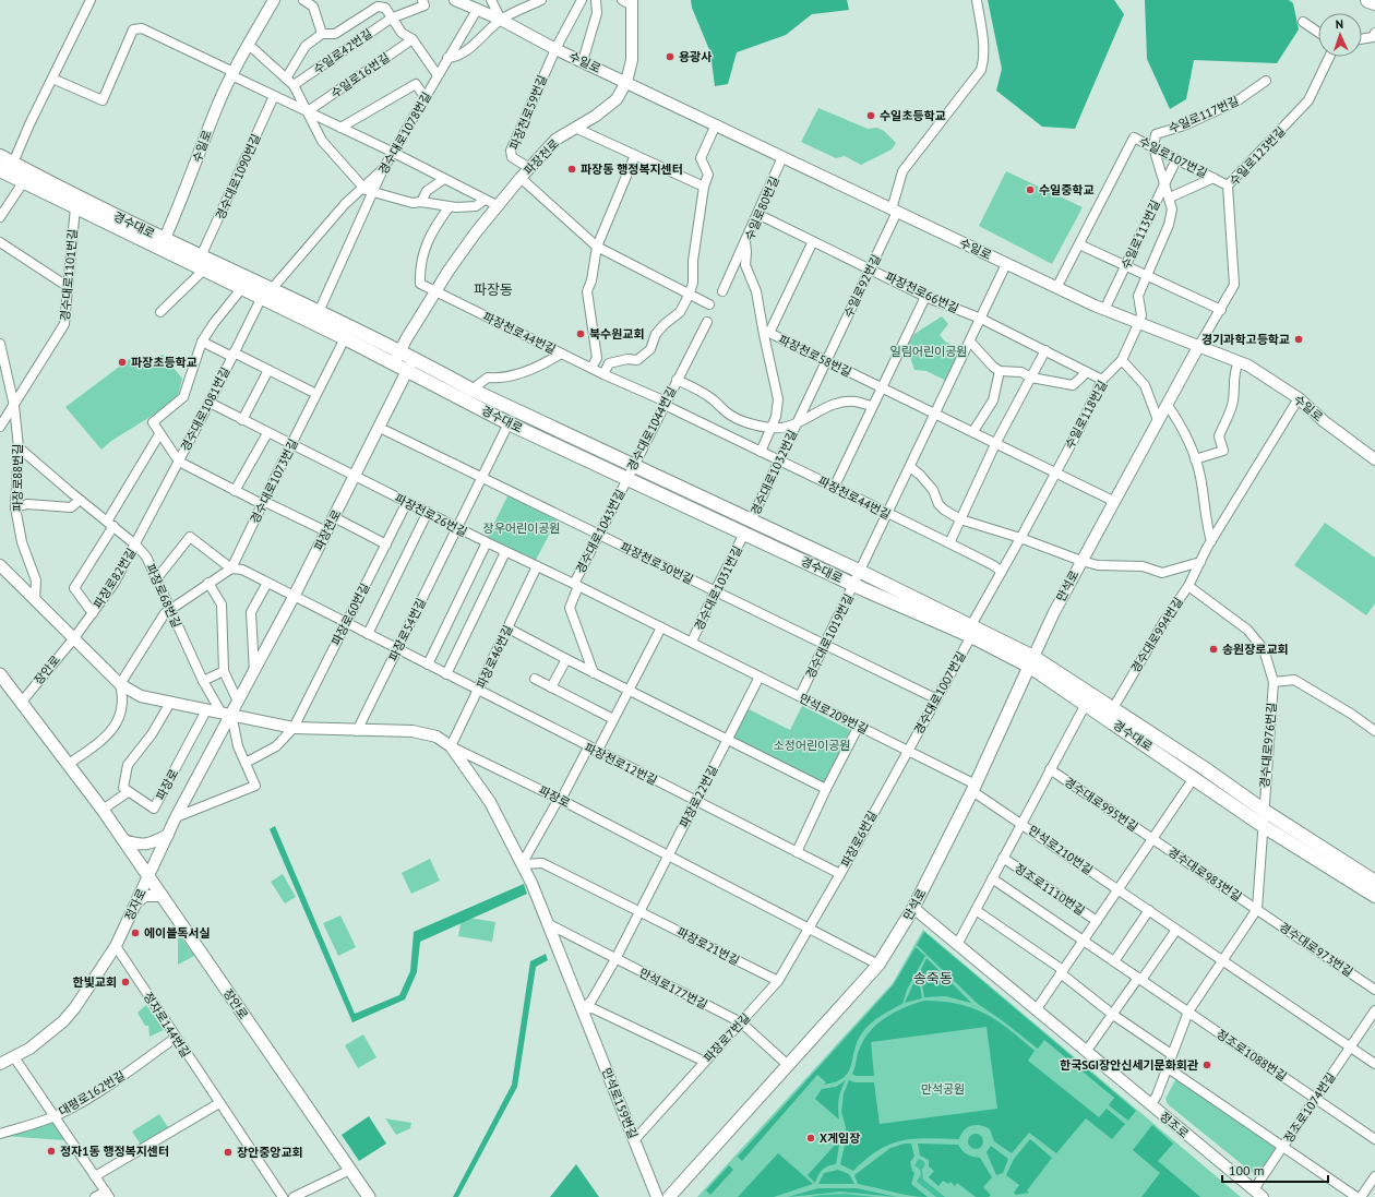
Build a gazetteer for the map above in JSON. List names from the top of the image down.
{
  "streets": {
    "main road": ["경수대로", "만석로", "장안로"],
    "street": [
      "수일로42번길",
      "수일로",
      "수일로16번길",
      "파장천로59번길",
      "수일로117번길",
      "경수대로1078번길",
      "수일로123번길",
      "파장천로",
      "수일로107번길",
      "경수대로1090번길",
      "수일로80번길",
      "수일로113번길",
      "경수대로1101번길",
      "수일로92번길",
      "파장천로66번길",
      "파장천로44번길",
      "파장천로58번길",
      "경수대로1081번길",
      "수일로118번길",
      "경수대로1044번길",
      "경수대로1032번길",
      "파장로88번길",
      "경수대로1073번길",
      "파장천로26번길",
      "경수대로1043번길",
      "파장천로30번길",
      "파장로82번길",
      "경수대로1031번길",
      "파장로68번길",
      "파장로60번길",
      "파장로54번길",
      "경수대로994번길",
      "경수대로1019번길",
      "파장로46번길",
      "경수대로1007번길",
      "만석로209번길",
      "경수대로976번길",
      "파장천로12번길",
      "파장로",
      "파장로22번길",
      "경수대로995번길",
      "파장로6번길",
      "만석로210번길",
      "경수대로983번길",
      "정조로1110번길",
      "정자로",
      "파장로21번길",
      "경수대로973번길",
      "만석로177번길",
      "정자로144번길",
      "파장로7번길",
      "정조로1088번길",
      "대평로162번길",
      "만석로159번길",
      "정조로1074번길",
      "정조로"
    ]
  },
  "crossings": [
    ["수일로", "파장천로59번길"],
    ["수일로", "경수대로1078번길"],
    ["수일로", "수일로123번길"],
    ["수일로", "파장천로"],
    ["수일로", "수일로107번길"],
    ["수일로", "수일로80번길"],
    ["수일로", "경수대로"],
    ["수일로", "수일로113번길"],
    ["수일로", "수일로92번길"],
    ["수일로", "수일로118번길"],
    ["수일로", "만석로"],
    ["수일로", "경수대로994번길"],
    ["수일로", "경수대로1019번길"],
    ["파장천로59번길", "파장천로"],
    ["수일로117번길", "수일로107번길"],
    ["경수대로1078번길", "경수대로"],
    ["수일로123번길", "수일로107번길"],
    ["수일로123번길", "만석로"],
    ["파장천로", "경수대로"],
    ["파장천로", "파장천로44번길"],
    ["파장천로", "파장천로26번길"],
    ["파장천로", "파장천로30번길"],
    ["파장천로", "파장로68번길"],
    ["파장천로", "파장천로12번길"],
    ["파장천로", "파장로"],
    ["파장천로", "정자로"],
    ["수일로107번길", "수일로113번길"],
    ["경수대로1090번길", "경수대로"],
    ["수일로80번길", "파장천로66번길"],
    ["수일로80번길", "경수대로1044번길"],
    ["경수대로", "경수대로1101번길"],
    ["경수대로", "경수대로1081번길"],
    ["경수대로", "경수대로1044번길"],
    ["경수대로", "경수대로1032번길"],
    ["경수대로", "경수대로1073번길"],
    ["경수대로", "경수대로1043번길"],
    ["경수대로", "만석로"],
    ["경수대로", "경수대로1031번길"],
    ["경수대로", "파장로54번길"],
    ["경수대로", "경수대로994번길"],
    ["경수대로", "경수대로1019번길"],
    ["경수대로", "경수대로1007번길"],
    ["경수대로", "경수대로976번길"],
    ["경수대로", "경수대로995번길"],
    ["경수대로1101번길", "파장로88번길"],
    ["수일로92번길", "파장천로66번길"],
    ["수일로92번길", "파장천로58번길"],
    ["수일로92번길", "경수대로1032번길"],
    ["파장천로66번길", "파장천로58번길"],
    ["파장천로66번길", "수일로118번길"],
    ["파장천로66번길", "경수대로1019번길"],
    ["파장천로44번길", "경수대로1044번길"],
    ["파장천로44번길", "경수대로1032번길"],
    ["파장천로44번길", "경수대로1019번길"],
    ["파장천로44번길", "경수대로1007번길"],
    ["파장천로58번길", "수일로118번길"],
    ["파장천로58번길", "경수대로1032번길"],
    ["파장천로58번길", "만석로"],
    ["파장천로58번길", "경수대로1019번길"],
    ["경수대로1081번길", "파장천로26번길"],
    ["경수대로1081번길", "파장로82번길"],
    ["경수대로1081번길", "파장로68번길"],
    ["수일로118번길", "만석로"],
    ["수일로118번길", "경수대로1007번길"],
    ["경수대로1044번길", "경수대로1032번길"],
    ["경수대로1044번길", "경수대로1043번길"],
    ["파장로88번길", "파장로68번길"],
    ["파장로88번길", "파장로"],
    ["경수대로1073번길", "파장천로26번길"],
    ["경수대로1073번길", "파장천로12번길"],
    ["파장천로26번길", "경수대로1043번길"],
    ["파장천로26번길", "경수대로1031번길"],
    ["파장천로26번길", "파장로60번길"],
    ["파장천로26번길", "파장로54번길"],
    ["파장천로26번길", "파장로46번길"],
    ["파장천로26번길", "만석로209번길"],
    ["경수대로1043번길", "파장천로30번길"],
    ["파장천로30번길", "경수대로1031번길"],
    ["파장천로30번길", "파장로54번길"],
    ["파장천로30번길", "경수대로1019번길"],
    ["파장천로30번길", "경수대로1007번길"],
    ["파장로82번길", "파장로68번길"],
    ["파장로82번길", "장안로"],
    ["파장로82번길", "파장로"],
    ["만석로", "경수대로1019번길"],
    ["만석로", "경수대로1007번길"],
    ["만석로", "만석로209번길"],
    ["만석로", "파장로"],
    ["만석로", "만석로210번길"],
    ["만석로", "만석로177번길"],
    ["만석로", "정조로"],
    ["경수대로1031번길", "만석로209번길"],
    ["파장로68번길", "파장로60번길"],
    ["파장로68번길", "파장로"],
    ["파장로68번길", "정자로"],
    ["파장로60번길", "파장천로12번길"],
    ["파장로60번길", "파장로"],
    ["파장로54번길", "파장천로12번길"],
    ["파장로54번길", "파장로"],
    ["경수대로994번길", "경수대로976번길"],
    ["경수대로1019번길", "만석로209번길"],
    ["파장로46번길", "파장천로12번길"],
    ["파장로46번길", "파장로"],
    ["파장로46번길", "만석로159번길"],
    ["장안로", "파장로"],
    ["장안로", "정자로"],
    ["경수대로1007번길", "만석로209번길"],
    ["경수대로1007번길", "파장로6번길"],
    ["만석로209번길", "파장로22번길"],
    ["만석로209번길", "파장로6번길"],
    ["만석로209번길", "만석로210번길"],
    ["파장천로12번길", "파장로22번길"],
    ["파장천로12번길", "파장로6번길"],
    ["파장로", "파장로22번길"],
    ["파장로", "파장로6번길"],
    ["파장로", "정자로"],
    ["파장로", "파장로7번길"],
    ["파장로", "만석로159번길"],
    ["경수대로995번길", "만석로210번길"],
    ["경수대로995번길", "경수대로983번길"],
    ["경수대로995번길", "정조로1110번길"],
    ["파장로6번길", "파장로7번길"],
    ["만석로210번길", "정조로1110번길"],
    ["만석로210번길", "정조로1074번길"],
    ["경수대로983번길", "경수대로973번길"],
    ["정조로1110번길", "정조로1088번길"],
    ["정조로1110번길", "정조로"],
    ["정자로", "정자로144번길"],
    ["파장로21번길", "파장로7번길"],
    ["파장로21번길", "만석로159번길"],
    ["만석로177번길", "파장로7번길"],
    ["만석로177번길", "만석로159번길"],
    ["정자로144번길", "대평로162번길"],
    ["파장로7번길", "만석로159번길"],
    ["정조로1088번길", "정조로1074번길"],
    ["정조로1074번길", "정조로"]
  ],
  "districts": ["파장동", "송죽동"],
  "parks": [
    "일림어린이공원",
    "장우어린이공원",
    "소정어린이공원",
    "만석공원"
  ],
  "places": [
    "용광사",
    "수일초등학교",
    "파장동 행정복지센터",
    "수일중학교",
    "북수원교회",
    "경기과학고등학교",
    "파장초등학교",
    "송원장로교회",
    "에이블독서실",
    "한빛교회",
    "한국SGI장안신세기문화회관",
    "X게임장",
    "정자1동 행정복지센터",
    "장안중앙교회"
  ],
  "scale_bar": "100 m",
  "north": "top"
}
